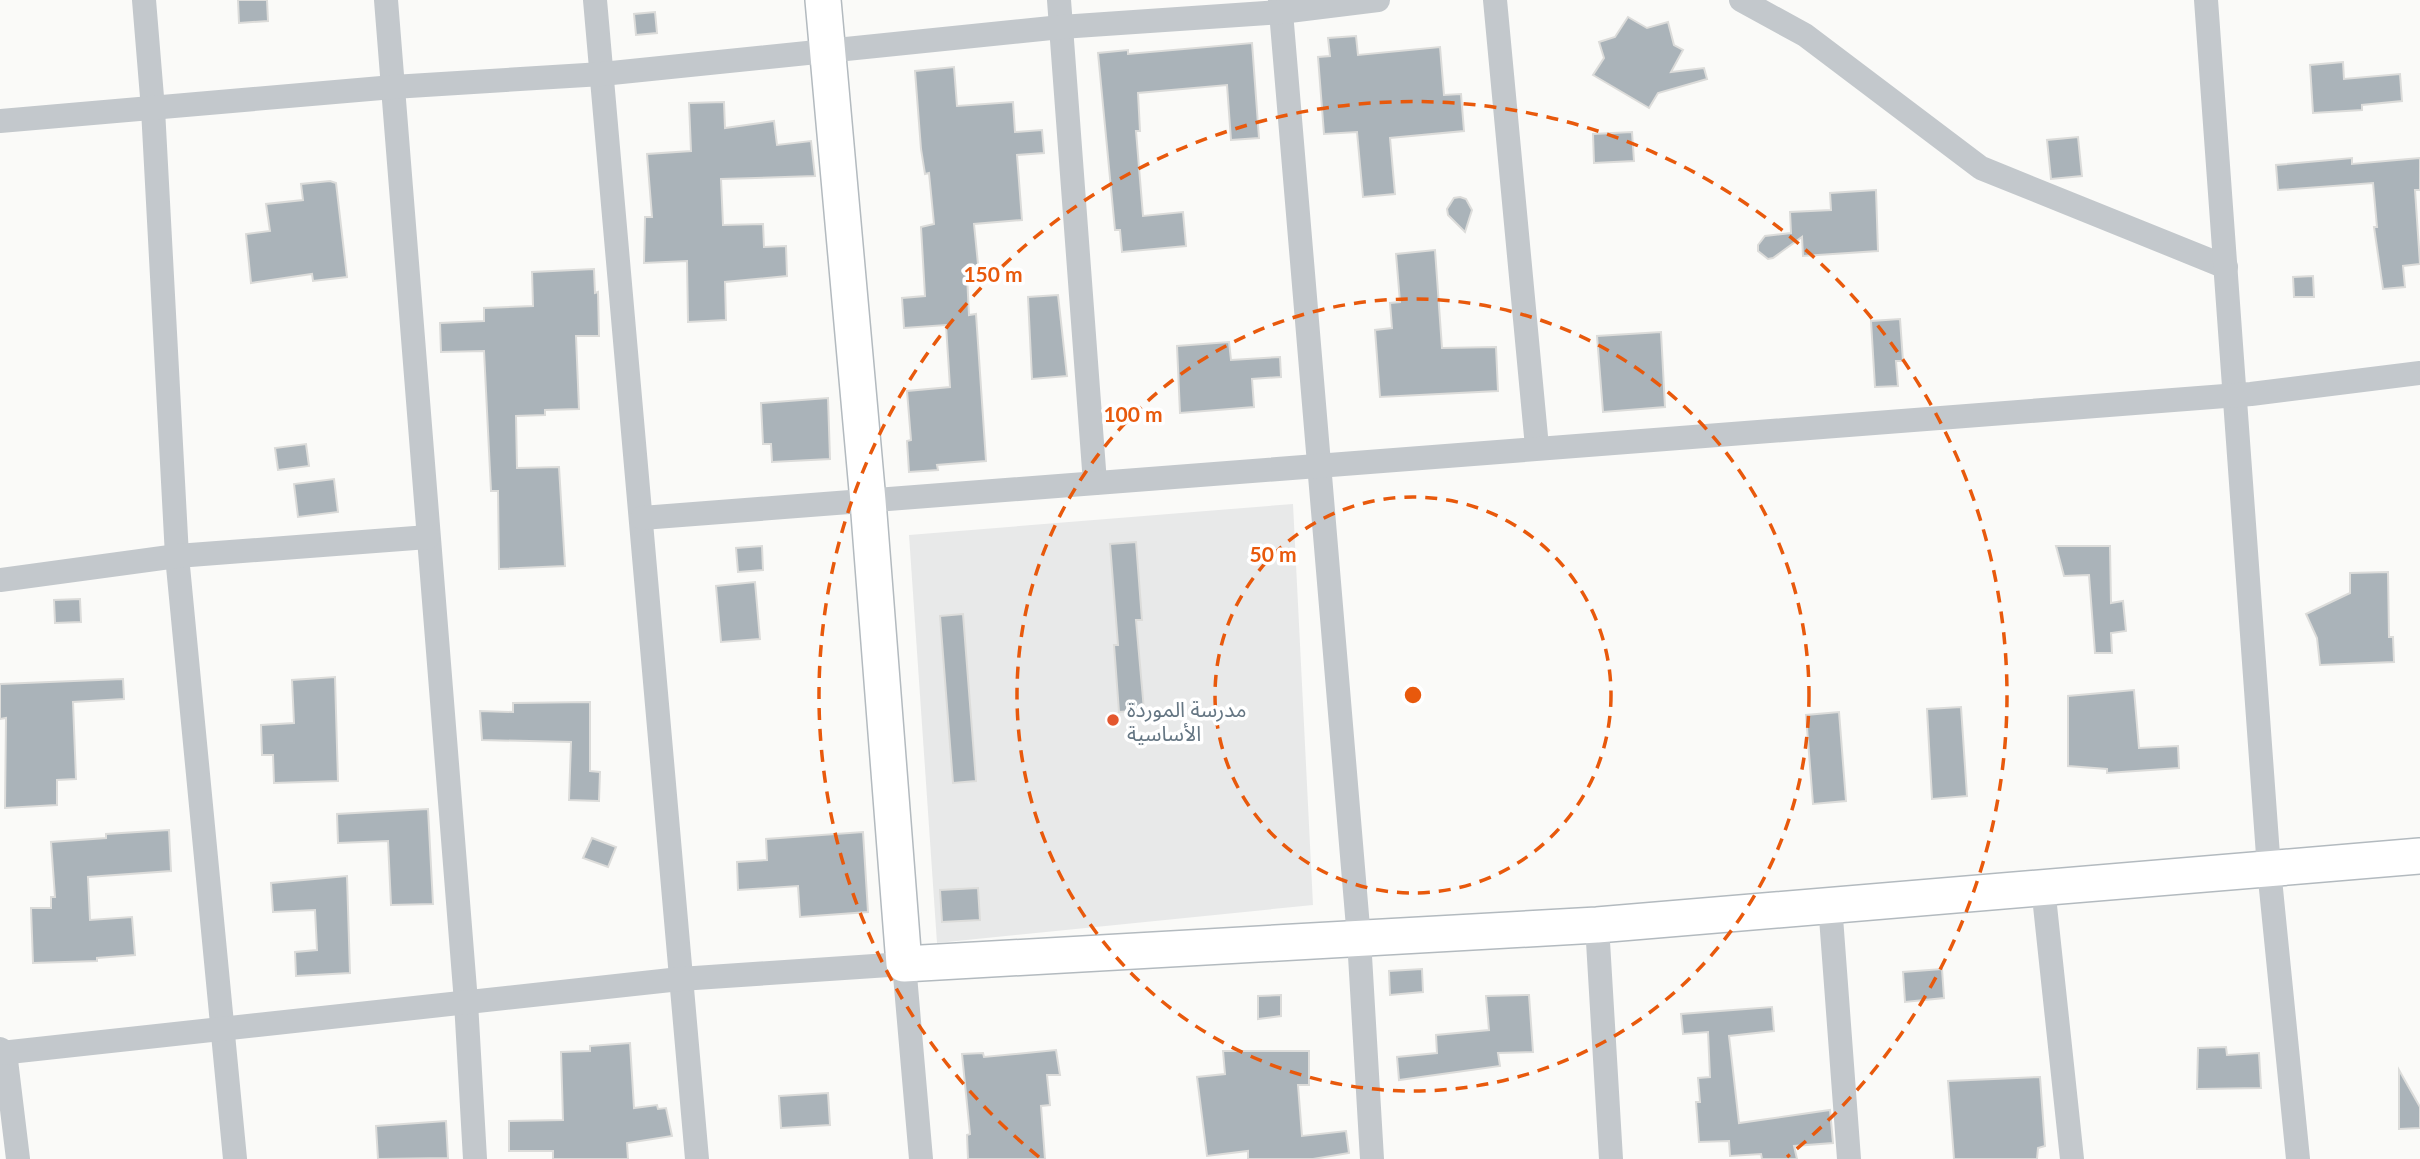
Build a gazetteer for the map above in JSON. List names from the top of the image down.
{
  "places": ["مدرسة الموردة الأساسية"],
  "rings": ["150 m", "100 m", "50 m"]
}
